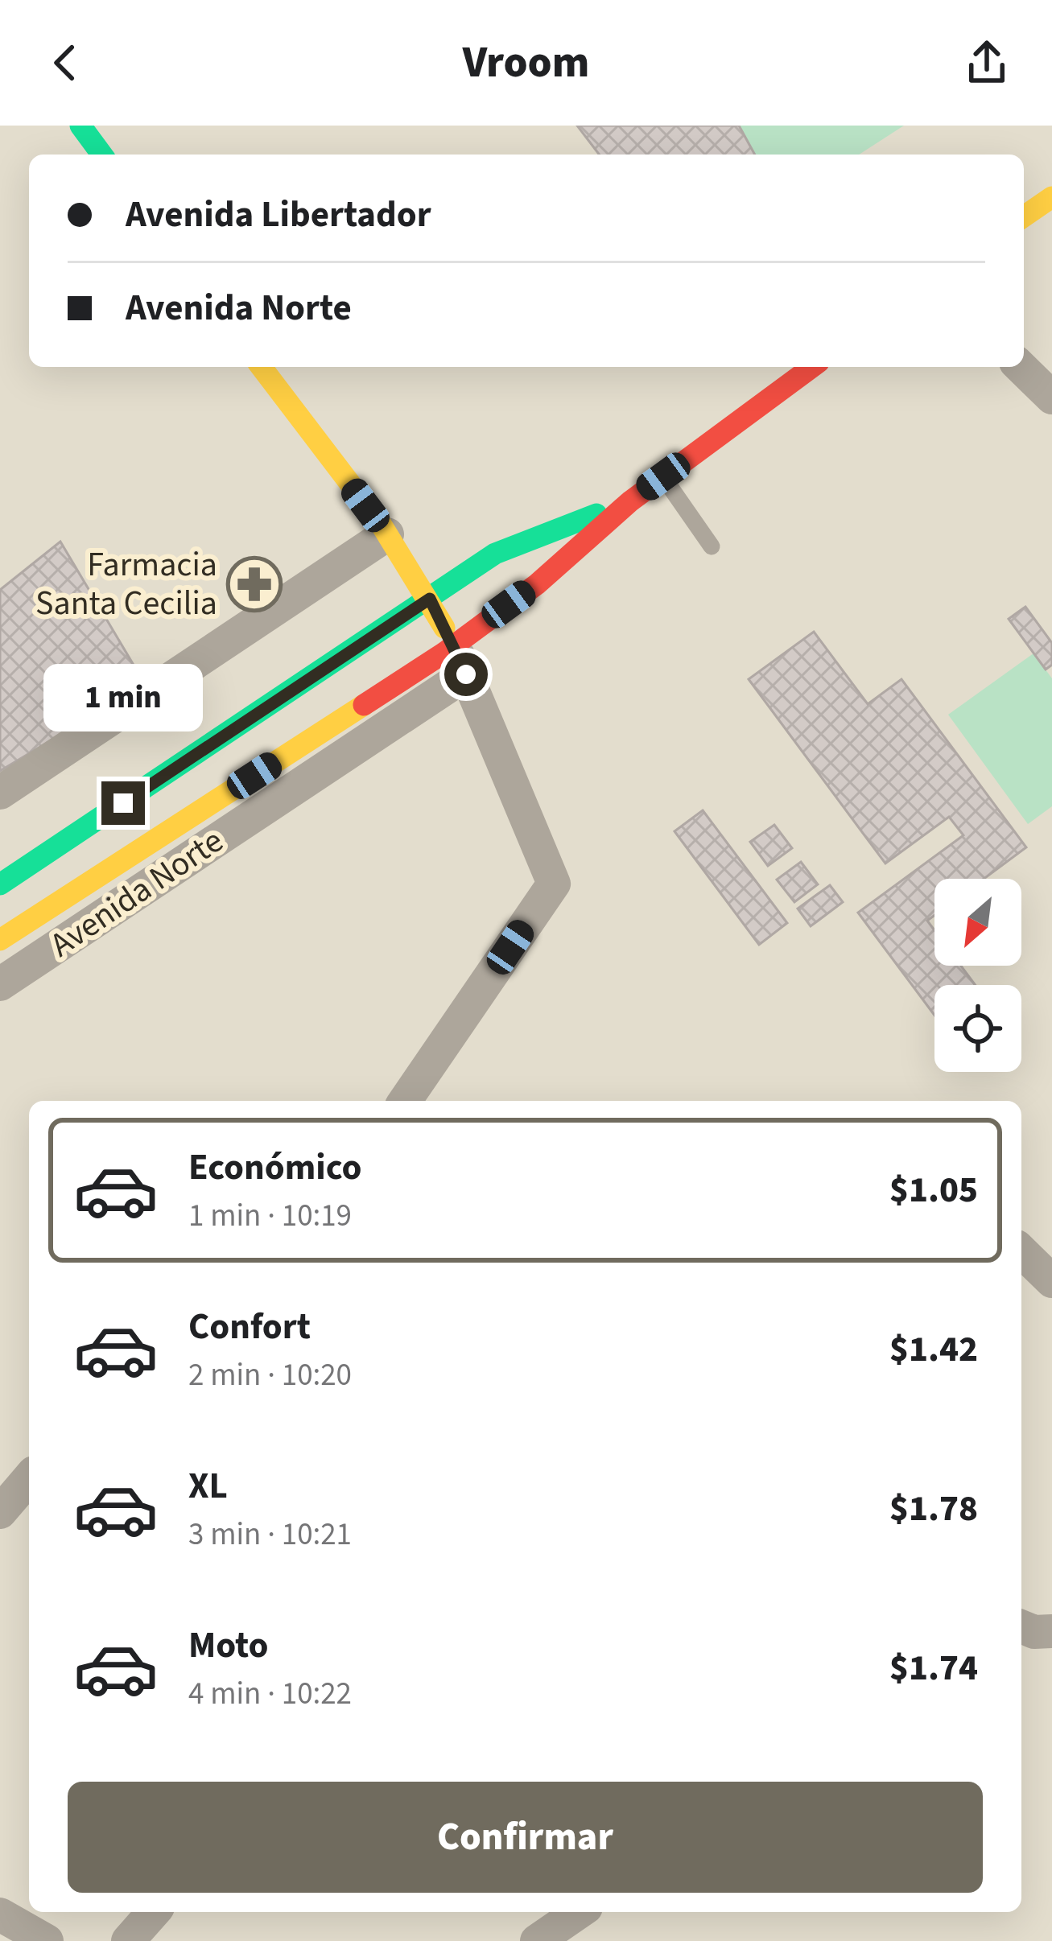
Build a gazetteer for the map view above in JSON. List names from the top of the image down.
{
  "streets": {
    "main road": ["Avenida Norte"]
  },
  "places": {
    "pharmacy": ["Farmacia Santa Cecilia"]
  },
  "north": "bottom left",
  "page": {
    "header": "Vroom",
    "banner": ["Avenida Libertador", "Avenida Norte"],
    "bubble": "1 min",
    "list": [
      {
        "name": "Económico",
        "note": "1 min · 10:19",
        "value": "$1.05"
      },
      {
        "name": "Confort",
        "note": "2 min · 10:20",
        "value": "$1.42"
      },
      {
        "name": "XL",
        "note": "3 min · 10:21",
        "value": "$1.78"
      },
      {
        "name": "Moto",
        "note": "4 min · 10:22",
        "value": "$1.74"
      }
    ],
    "buttons": "Confirmar"
  }
}
